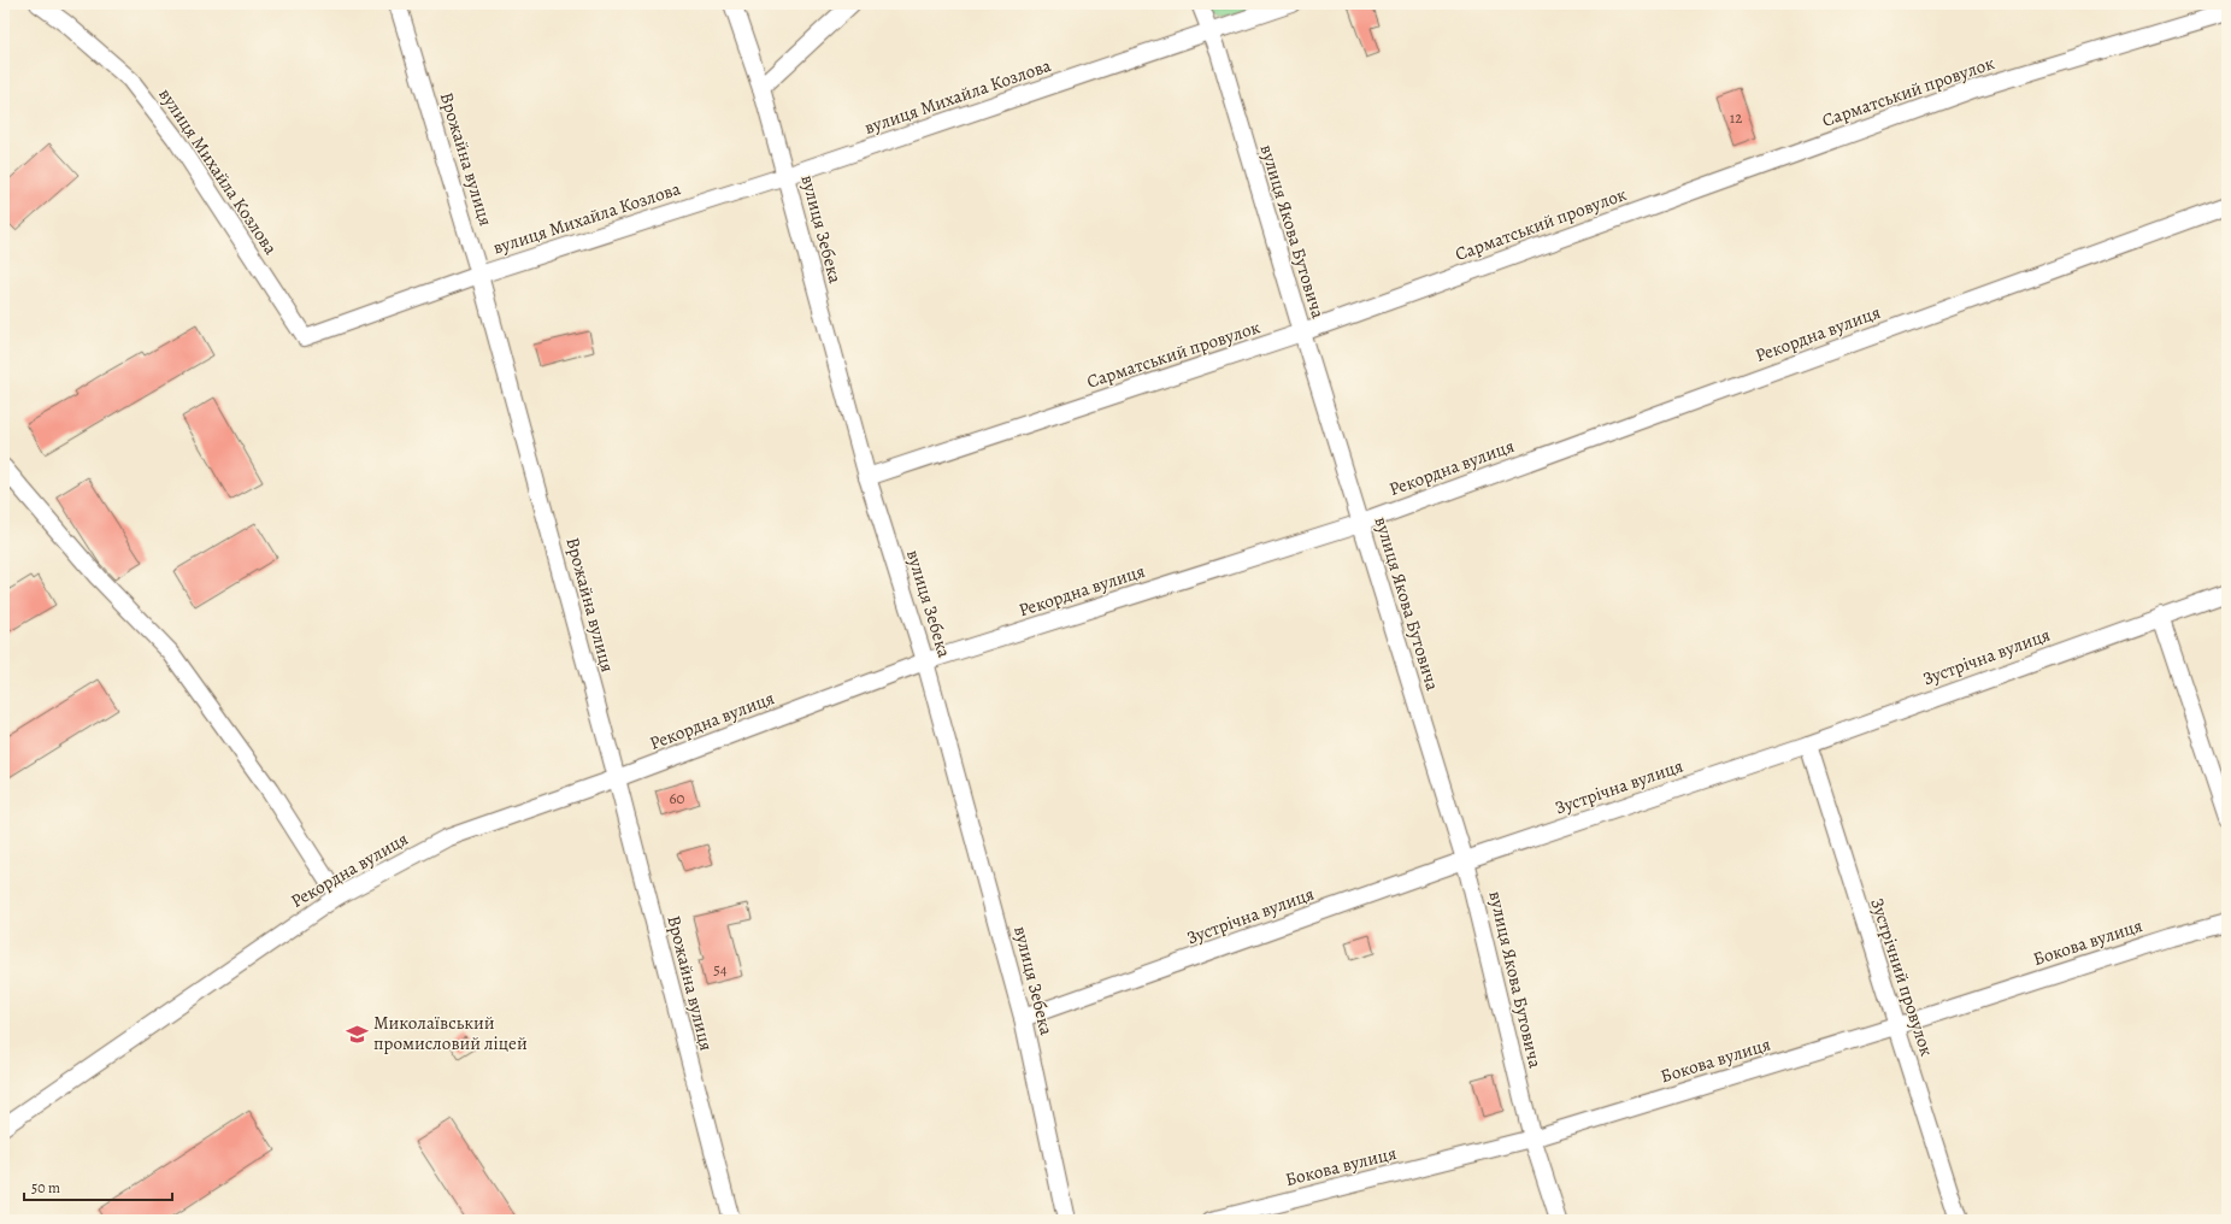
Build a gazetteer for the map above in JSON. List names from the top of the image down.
{
  "streets": {
    "street": [
      "Сарматський провулок",
      "вулиця Михайла Козлова",
      "Врожайна вулиця",
      "вулиця Зебека",
      "вулиця Якова Бутовича",
      "Рекордна вулиця",
      "Зустрічна вулиця",
      "Бокова вулиця",
      "Зустрічний провулок"
    ]
  },
  "crossings": [
    ["Сарматський провулок", "вулиця Зебека"],
    ["Сарматський провулок", "вулиця Якова Бутовича"],
    ["вулиця Михайла Козлова", "Врожайна вулиця"],
    ["вулиця Михайла Козлова", "вулиця Зебека"],
    ["вулиця Михайла Козлова", "вулиця Якова Бутовича"],
    ["Врожайна вулиця", "Рекордна вулиця"],
    ["вулиця Зебека", "Рекордна вулиця"],
    ["вулиця Зебека", "Зустрічна вулиця"],
    ["вулиця Якова Бутовича", "Рекордна вулиця"],
    ["вулиця Якова Бутовича", "Зустрічна вулиця"],
    ["вулиця Якова Бутовича", "Бокова вулиця"],
    ["Зустрічна вулиця", "Зустрічний провулок"],
    ["Бокова вулиця", "Зустрічний провулок"]
  ],
  "places": {
    "school or university": ["Миколаївський промисловий ліцей"]
  },
  "house_numbers": ["12", "60", "54"],
  "scale_bar": "50 m"
}
